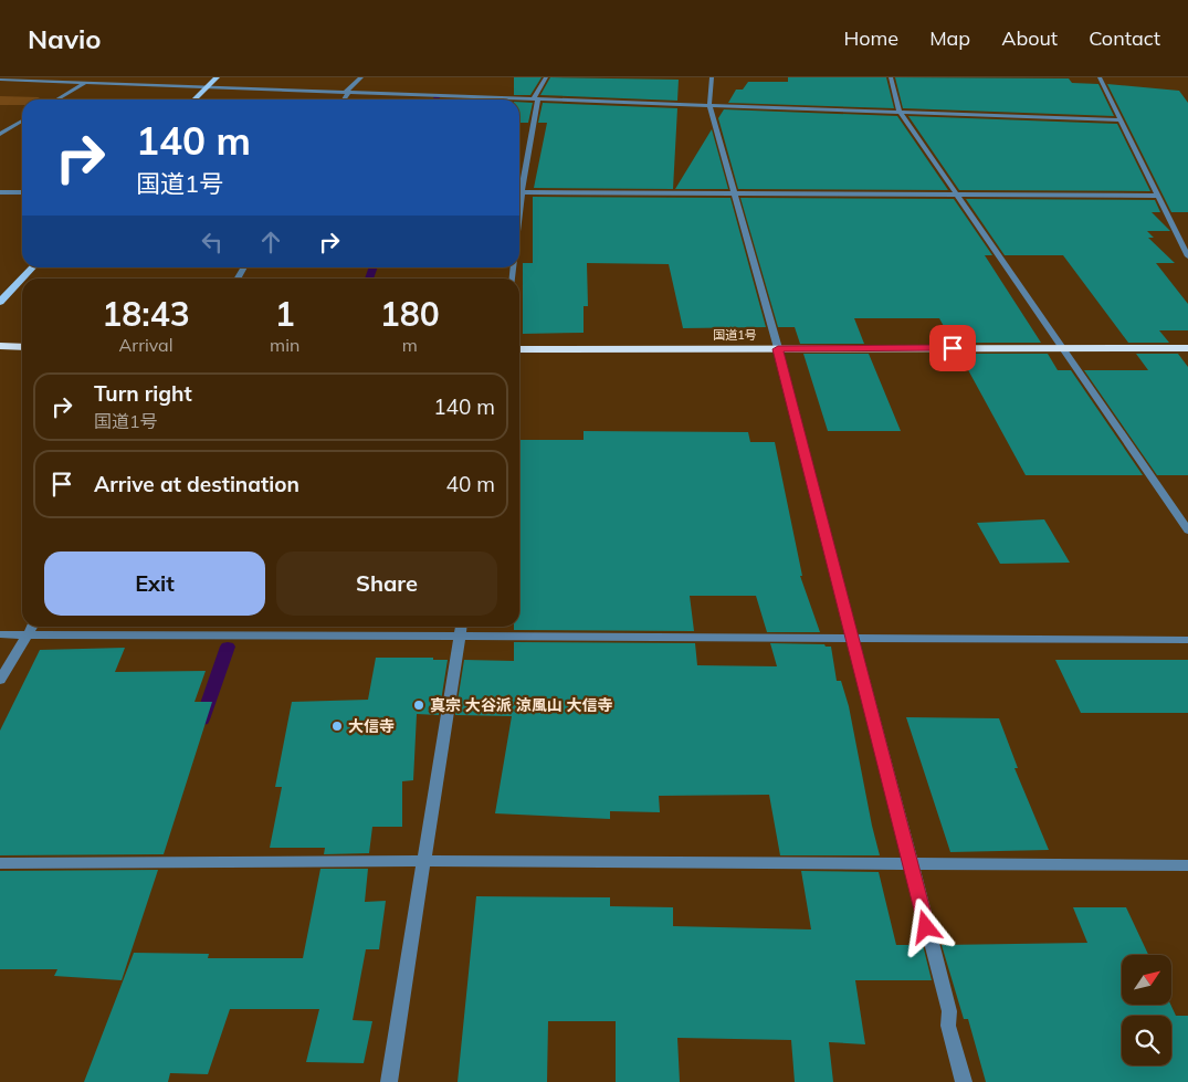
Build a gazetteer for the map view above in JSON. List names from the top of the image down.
{
  "streets": {
    "highway": ["国道1号"]
  },
  "places": ["真宗 大谷派 涼風山 大信寺", "大信寺"],
  "north": "top right",
  "page": {
    "header": "Navio",
    "nav": [
      "Home",
      "Map",
      "About",
      "Contact"
    ],
    "turn": ["140 m", "国道1号"],
    "eta": [
      "18:43",
      "Arrival",
      "1",
      "min",
      "180",
      "m"
    ],
    "list": [
      {
        "name": "Turn right",
        "note": "国道1号",
        "value": "140 m"
      },
      {
        "name": "Arrive at destination",
        "value": "40 m"
      }
    ],
    "buttons": ["Exit", "Share"]
  }
}
